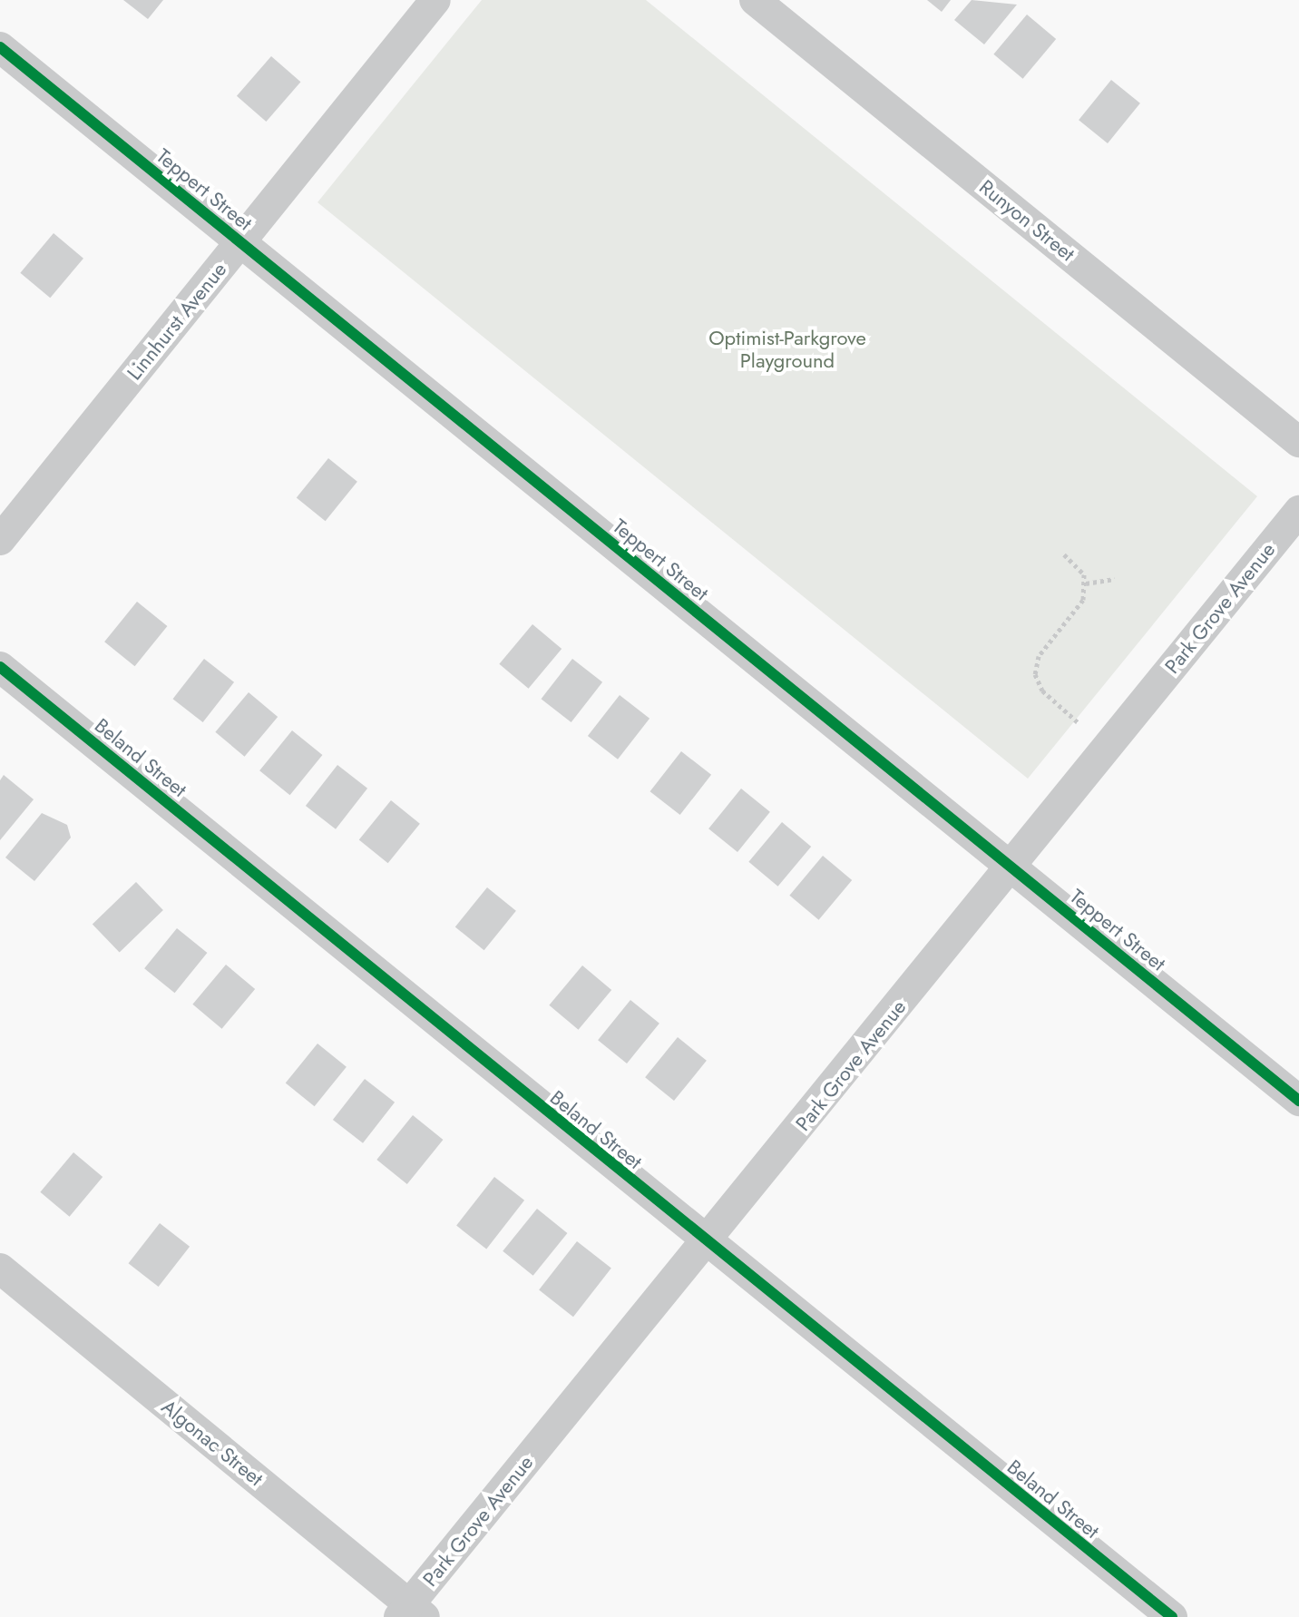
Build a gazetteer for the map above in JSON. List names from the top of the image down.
{
  "streets": {
    "street": [
      "Teppert Street",
      "Runyon Street",
      "Linnhurst Avenue",
      "Park Grove Avenue",
      "Beland Street",
      "Algonac Street"
    ]
  },
  "crossings": [
    ["Teppert Street", "Linnhurst Avenue"],
    ["Teppert Street", "Park Grove Avenue"],
    ["Park Grove Avenue", "Beland Street"],
    ["Park Grove Avenue", "Algonac Street"]
  ],
  "parks": ["Optimist-Parkgrove Playground"]
}
